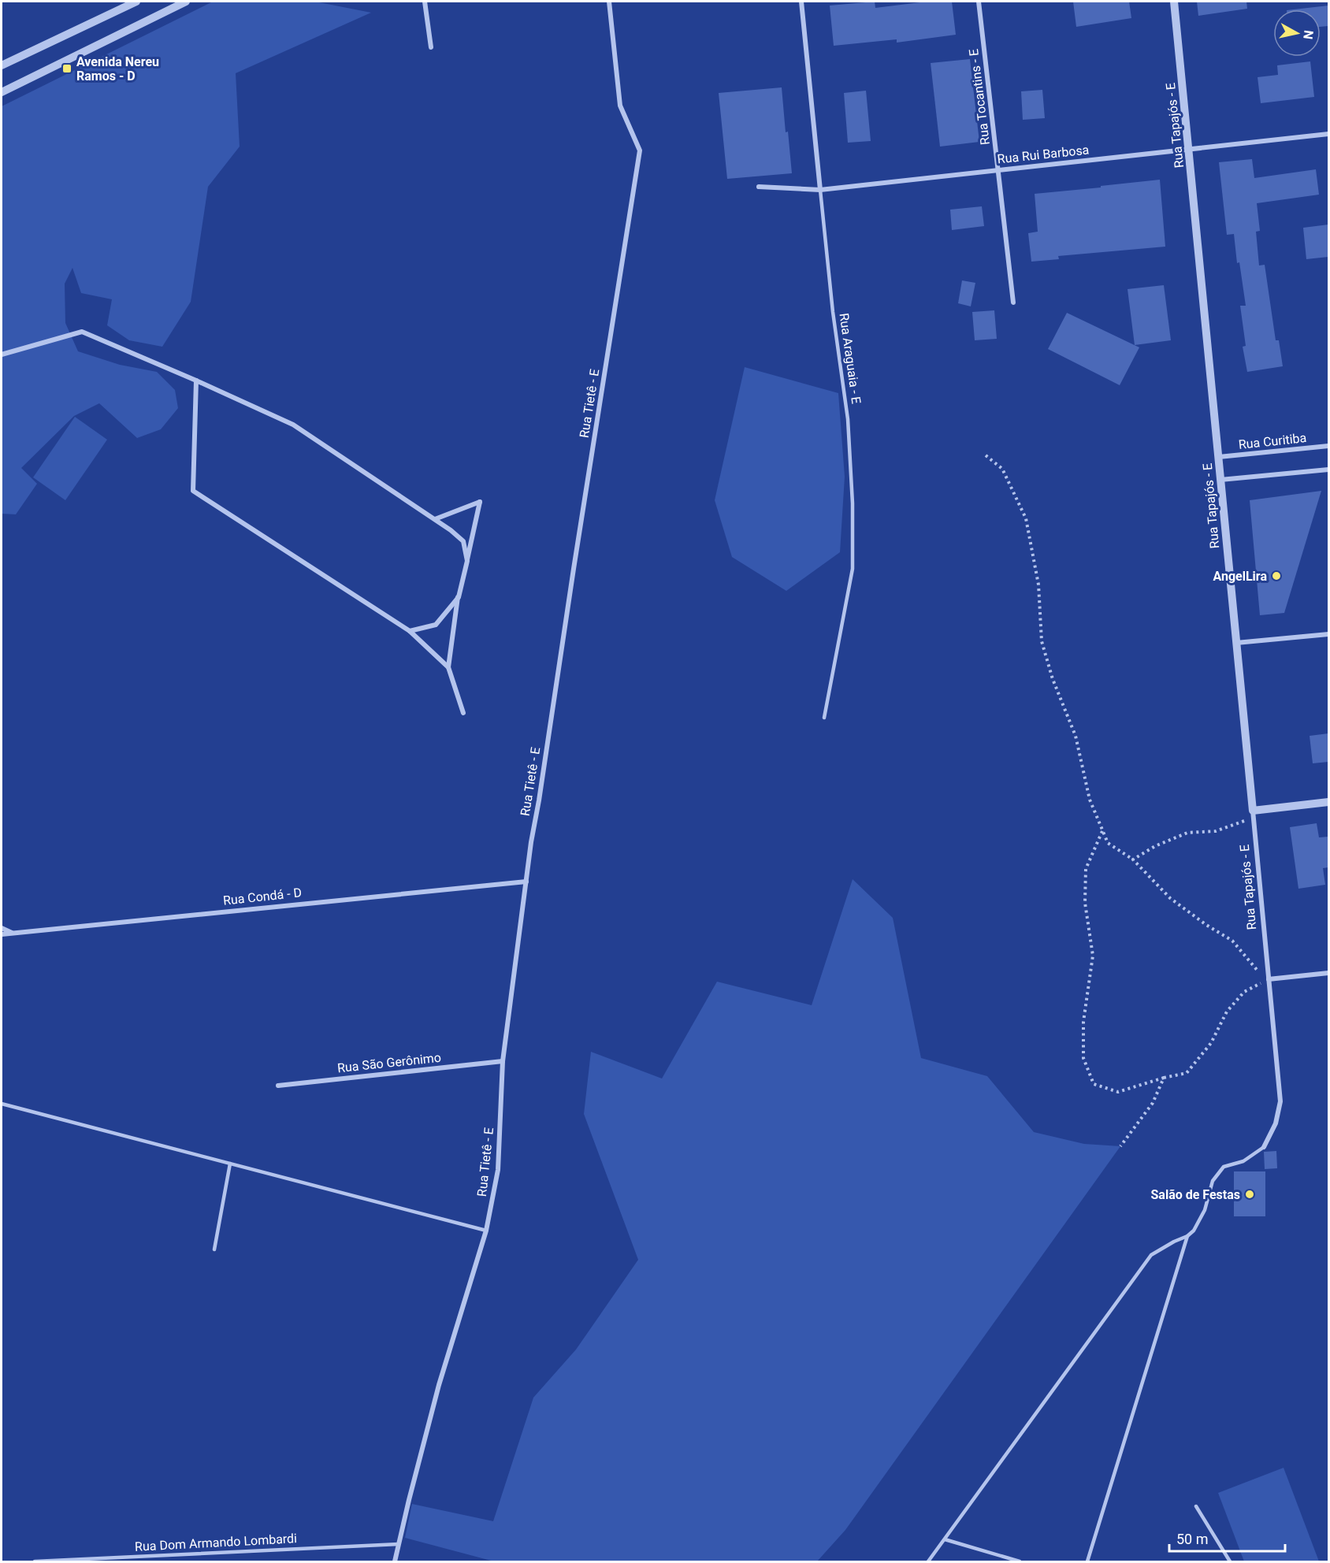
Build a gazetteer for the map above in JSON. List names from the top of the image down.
{
  "streets": {
    "street": [
      "Rua Tocantins - E",
      "Rua Tapajós - E",
      "Rua Rui Barbosa",
      "Rua Araguaia - E",
      "Rua Tietê - E",
      "Rua Curitiba",
      "Rua Condá - D",
      "Rua São Gerônimo"
    ],
    "lane": ["Rua Dom Armando Lombardi"]
  },
  "crossings": [
    ["Rua Tocantins - E", "Rua Rui Barbosa"],
    ["Rua Tapajós - E", "Rua Rui Barbosa"],
    ["Rua Tapajós - E", "Rua Curitiba"],
    ["Rua Rui Barbosa", "Rua Araguaia - E"],
    ["Rua Tietê - E", "Rua Condá - D"],
    ["Rua Tietê - E", "Rua São Gerônimo"],
    ["Rua Tietê - E", "Rua Dom Armando Lombardi"]
  ],
  "places": {
    "transit": ["Avenida Nereu Ramos - D"],
    "other": ["AngelLira", "Salão de Festas"]
  },
  "scale_bar": "50 m",
  "north": "right"
}
